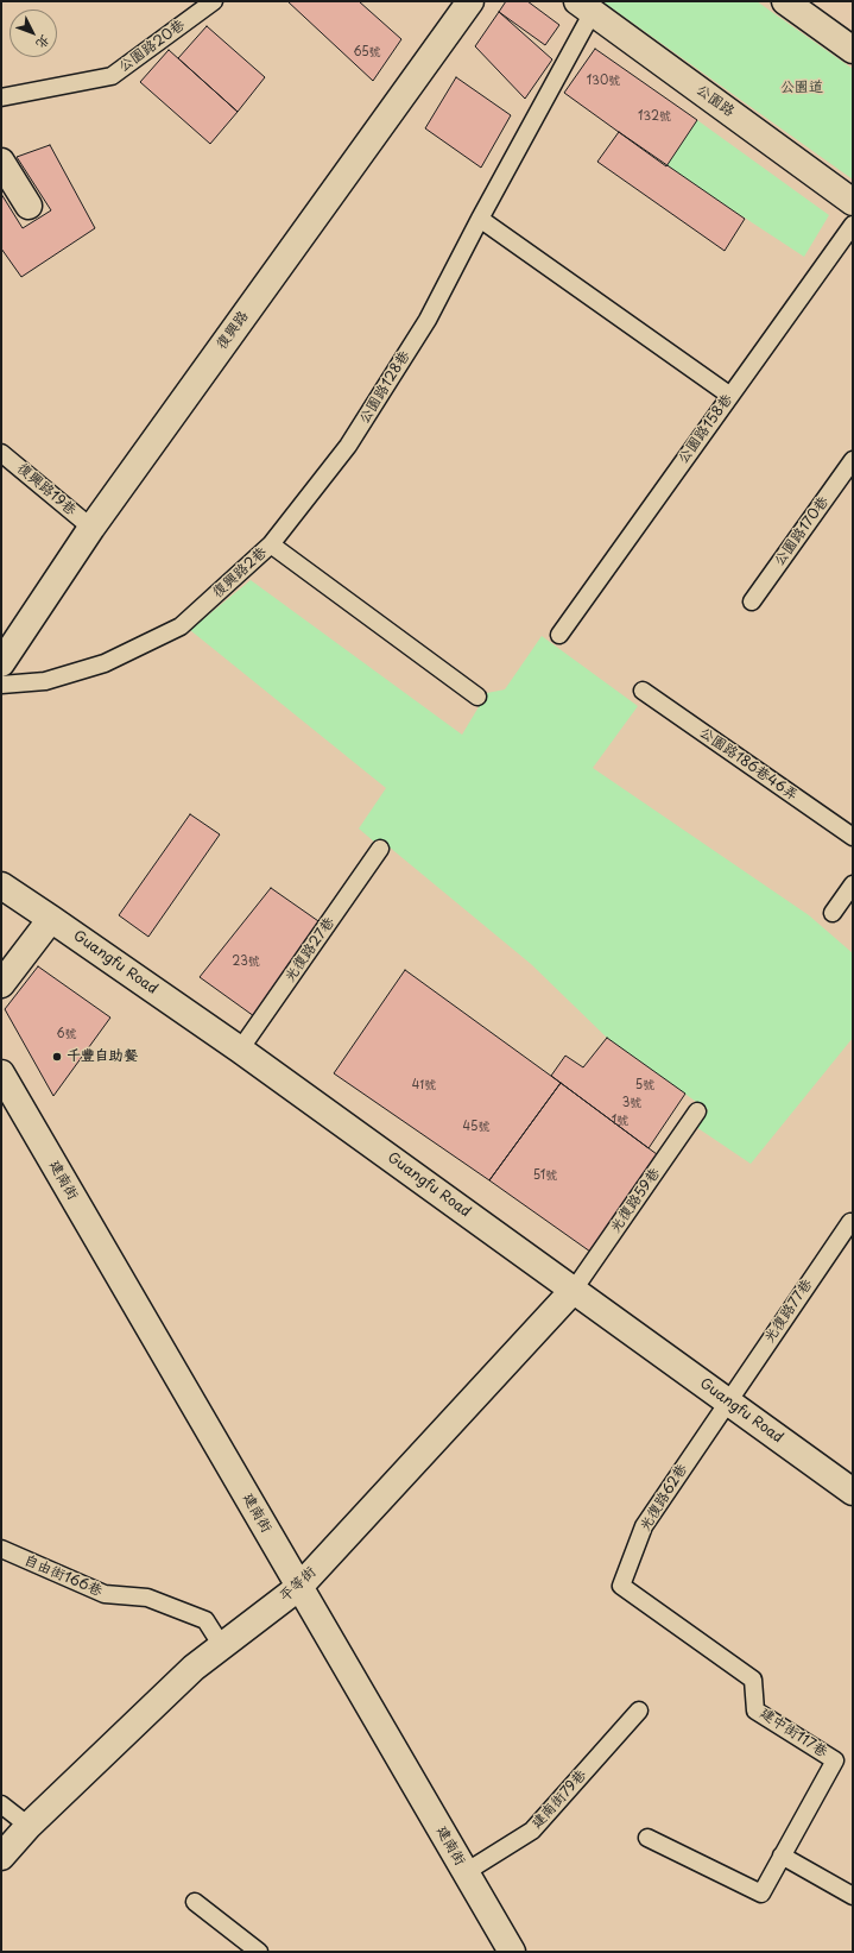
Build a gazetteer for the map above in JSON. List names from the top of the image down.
{
  "streets": {
    "street": [
      "公園路",
      "復興路",
      "Guangfu Road",
      "建南街",
      "平等街"
    ],
    "lane": [
      "公園路20巷",
      "公園路128巷",
      "公園路158巷",
      "復興路19巷",
      "公園路170巷",
      "復興路2巷",
      "公園路186巷46弄",
      "光復路27巷",
      "光復路59巷",
      "光復路77巷",
      "光復路62巷",
      "自由街166巷",
      "建中街117巷",
      "建南街79巷"
    ]
  },
  "crossings": [
    ["公園路", "公園路128巷"],
    ["復興路", "復興路19巷"],
    ["公園路128巷", "復興路2巷"],
    ["光復路27巷", "Guangfu Road"],
    ["Guangfu Road", "光復路59巷"],
    ["Guangfu Road", "光復路77巷"],
    ["Guangfu Road", "光復路62巷"],
    ["Guangfu Road", "平等街"],
    ["建南街", "平等街"],
    ["建南街", "建南街79巷"],
    ["光復路59巷", "平等街"],
    ["光復路77巷", "光復路62巷"],
    ["光復路62巷", "建中街117巷"],
    ["自由街166巷", "平等街"]
  ],
  "parks": ["公園道"],
  "places": ["千豐自助餐"],
  "house_numbers": [
    "65號",
    "130號",
    "132號",
    "23號",
    "6號",
    "41號",
    "5號",
    "3號",
    "1號",
    "45號",
    "51號"
  ],
  "north": "bottom right"
}
